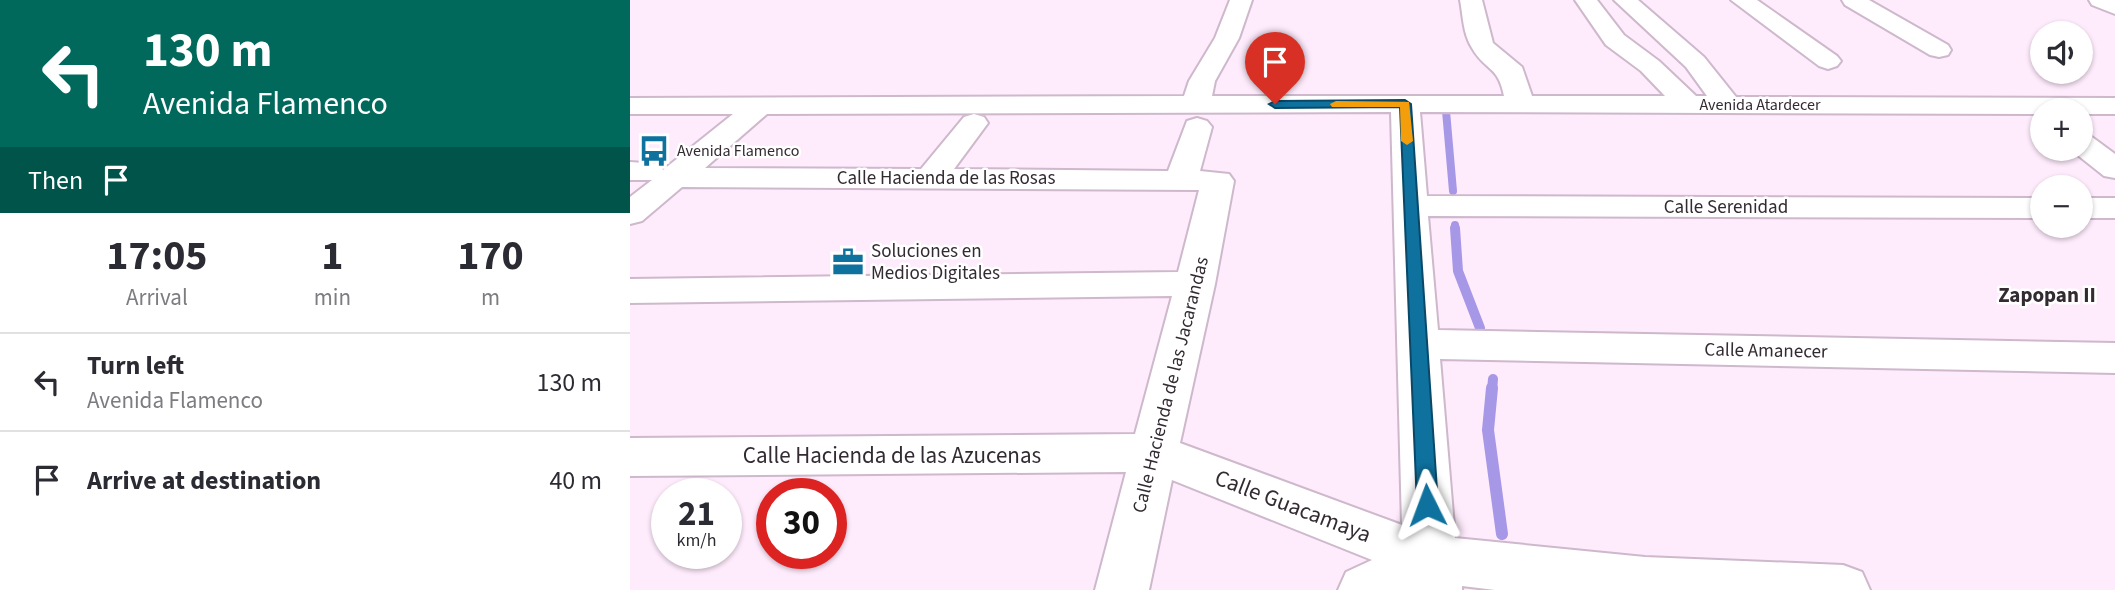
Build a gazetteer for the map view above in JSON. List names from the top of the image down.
{
  "streets": {
    "street": [
      "Avenida Atardecer",
      "Calle Hacienda de las Rosas",
      "Calle Serenidad",
      "Calle Amanecer",
      "Calle Hacienda de las Jacarandas",
      "Calle Hacienda de las Azucenas",
      "Calle Guacamaya"
    ]
  },
  "crossings": [
    ["Calle Hacienda de las Rosas", "Calle Hacienda de las Jacarandas"],
    ["Calle Hacienda de las Jacarandas", "Calle Hacienda de las Azucenas"],
    ["Calle Hacienda de las Jacarandas", "Calle Guacamaya"],
    ["Calle Hacienda de las Azucenas", "Calle Guacamaya"]
  ],
  "districts": ["Zapopan II"],
  "places": {
    "bus stop": ["Avenida Flamenco"],
    "office": ["Soluciones en Medios Digitales"]
  },
  "page": {
    "turn": ["130 m", "Avenida Flamenco"],
    "map_buttons": ["+", "−"],
    "then": "Then",
    "eta": [
      "17:05",
      "Arrival",
      "1",
      "min",
      "170",
      "m"
    ],
    "list": [
      {
        "name": "Turn left",
        "note": "Avenida Flamenco",
        "value": "130 m"
      },
      {
        "name": "Arrive at destination",
        "value": "40 m"
      }
    ],
    "speed": "21 km/h",
    "limit": "30"
  }
}
